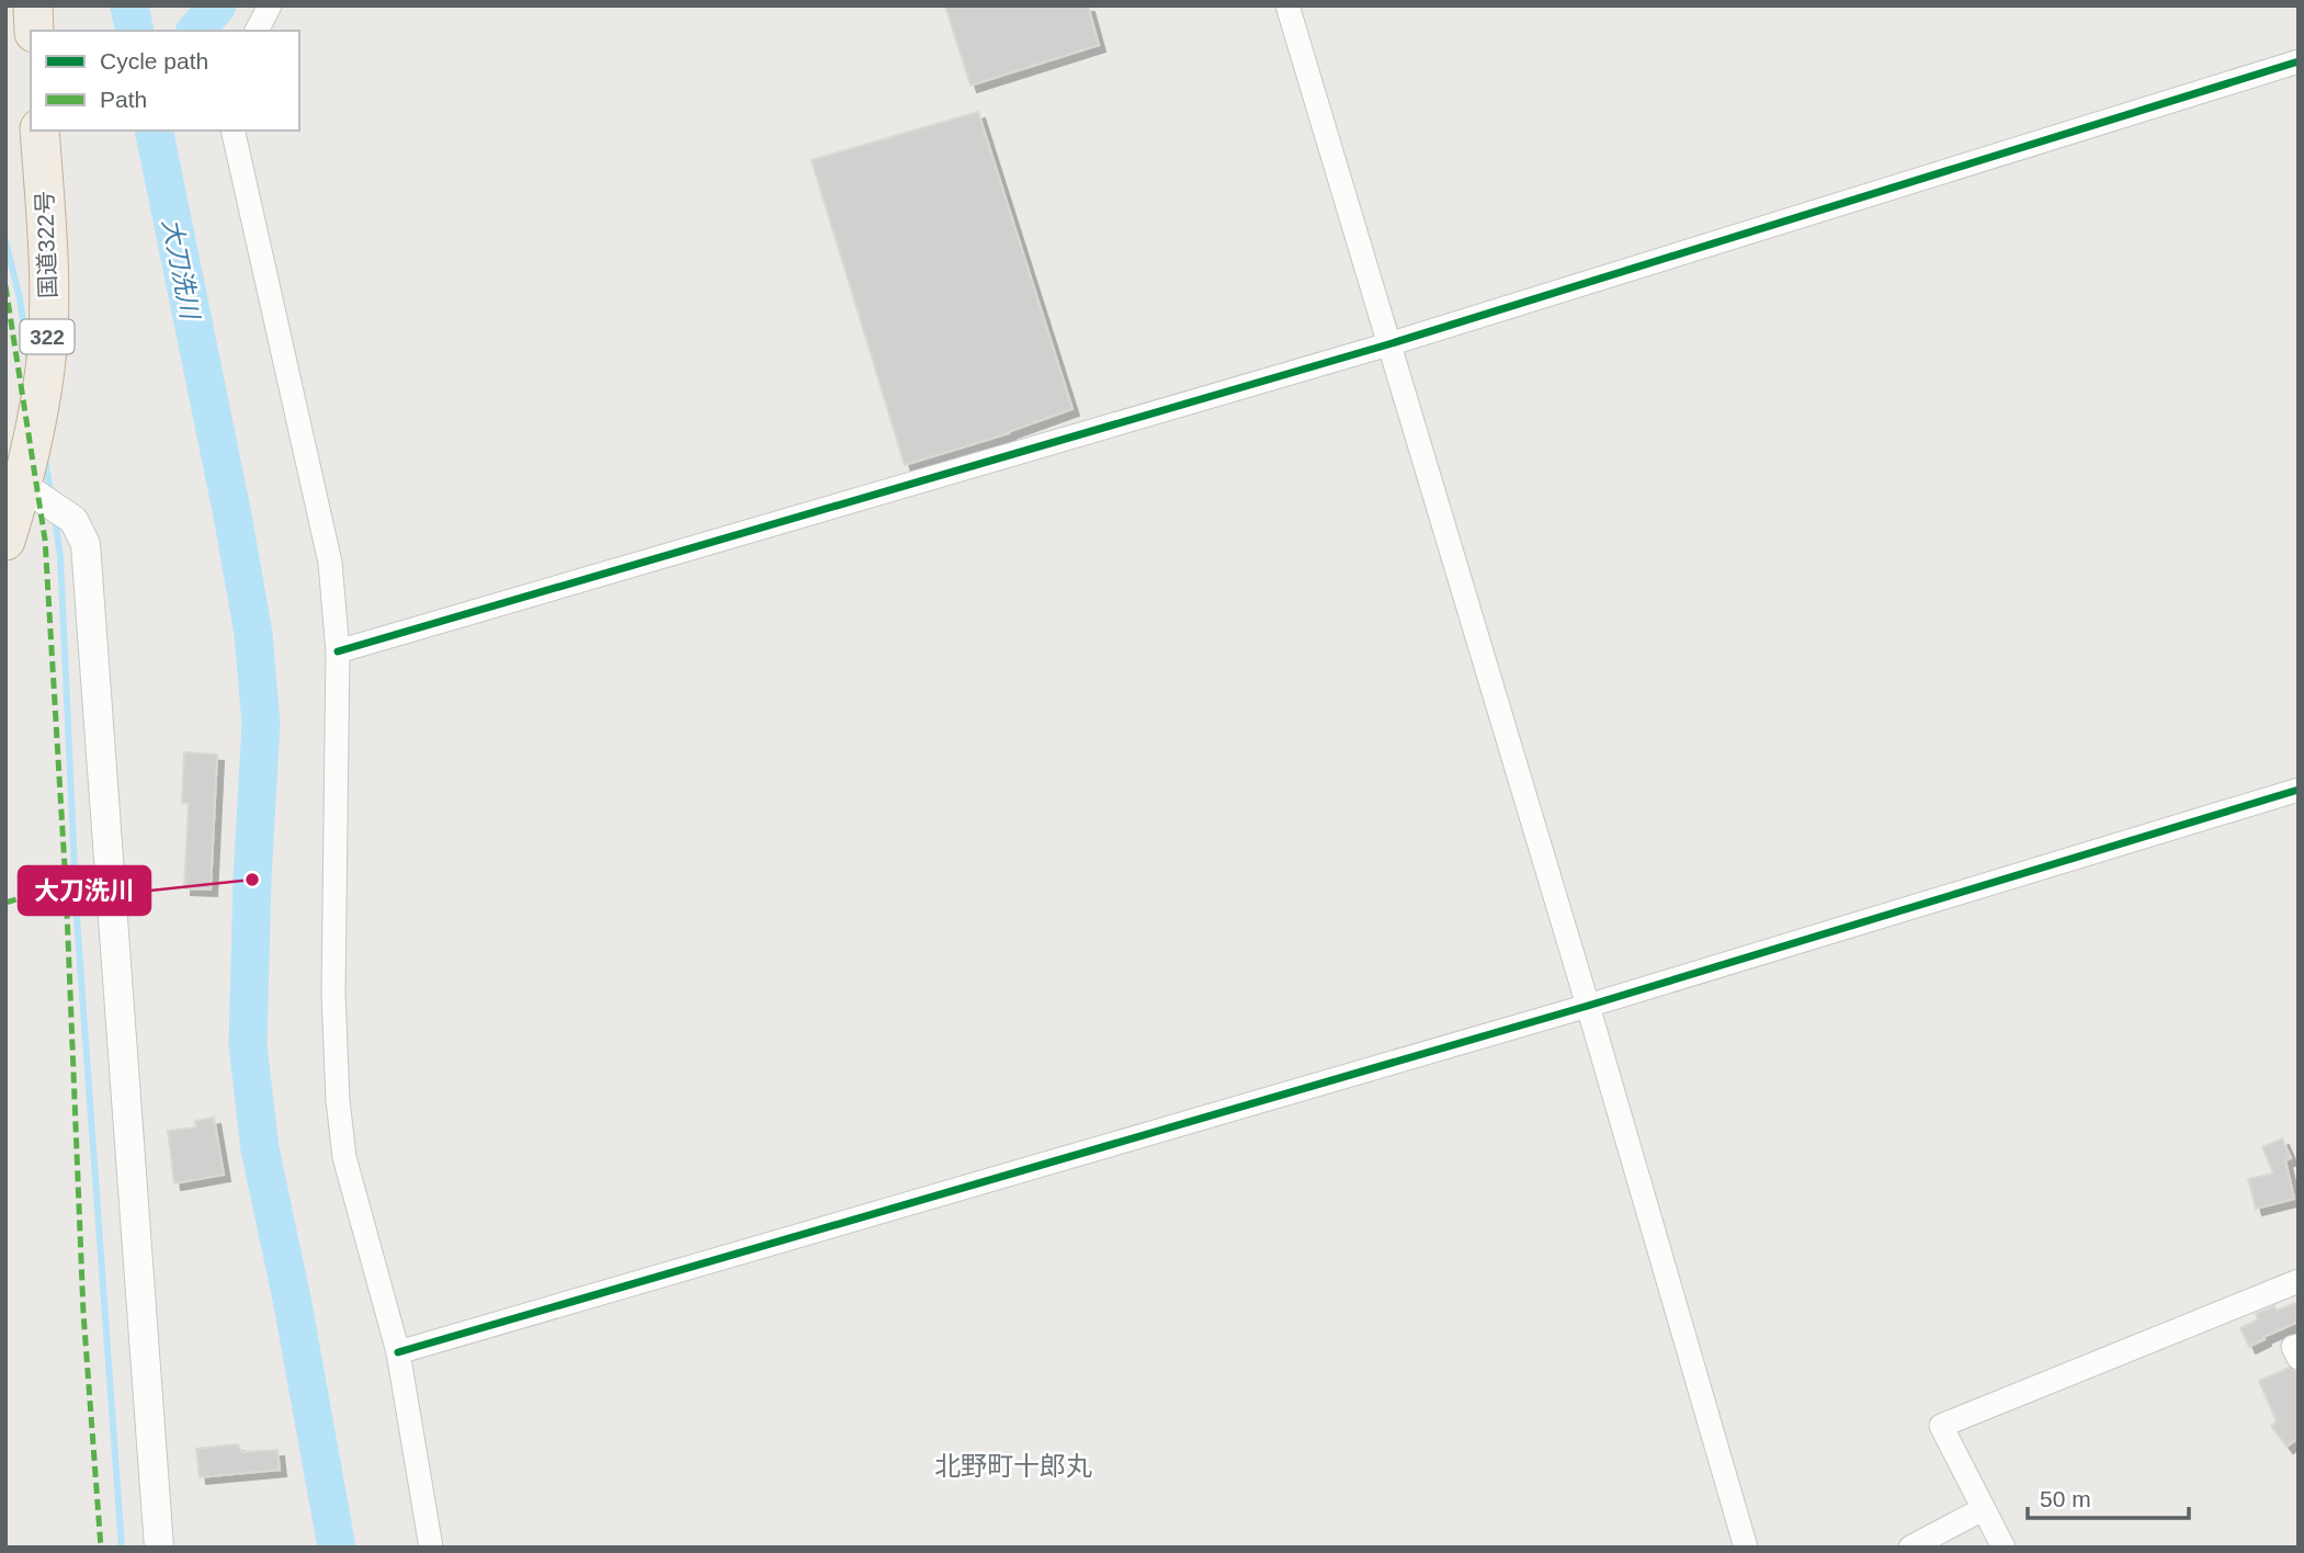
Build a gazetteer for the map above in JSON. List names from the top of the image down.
{
  "streets": {
    "highway": ["国道322号", "322"]
  },
  "districts": ["北野町十郎丸"],
  "water": ["大刀洗川"],
  "places": ["大刀洗川"],
  "legend": ["Cycle path", "Path"],
  "scale_bar": "50 m"
}
